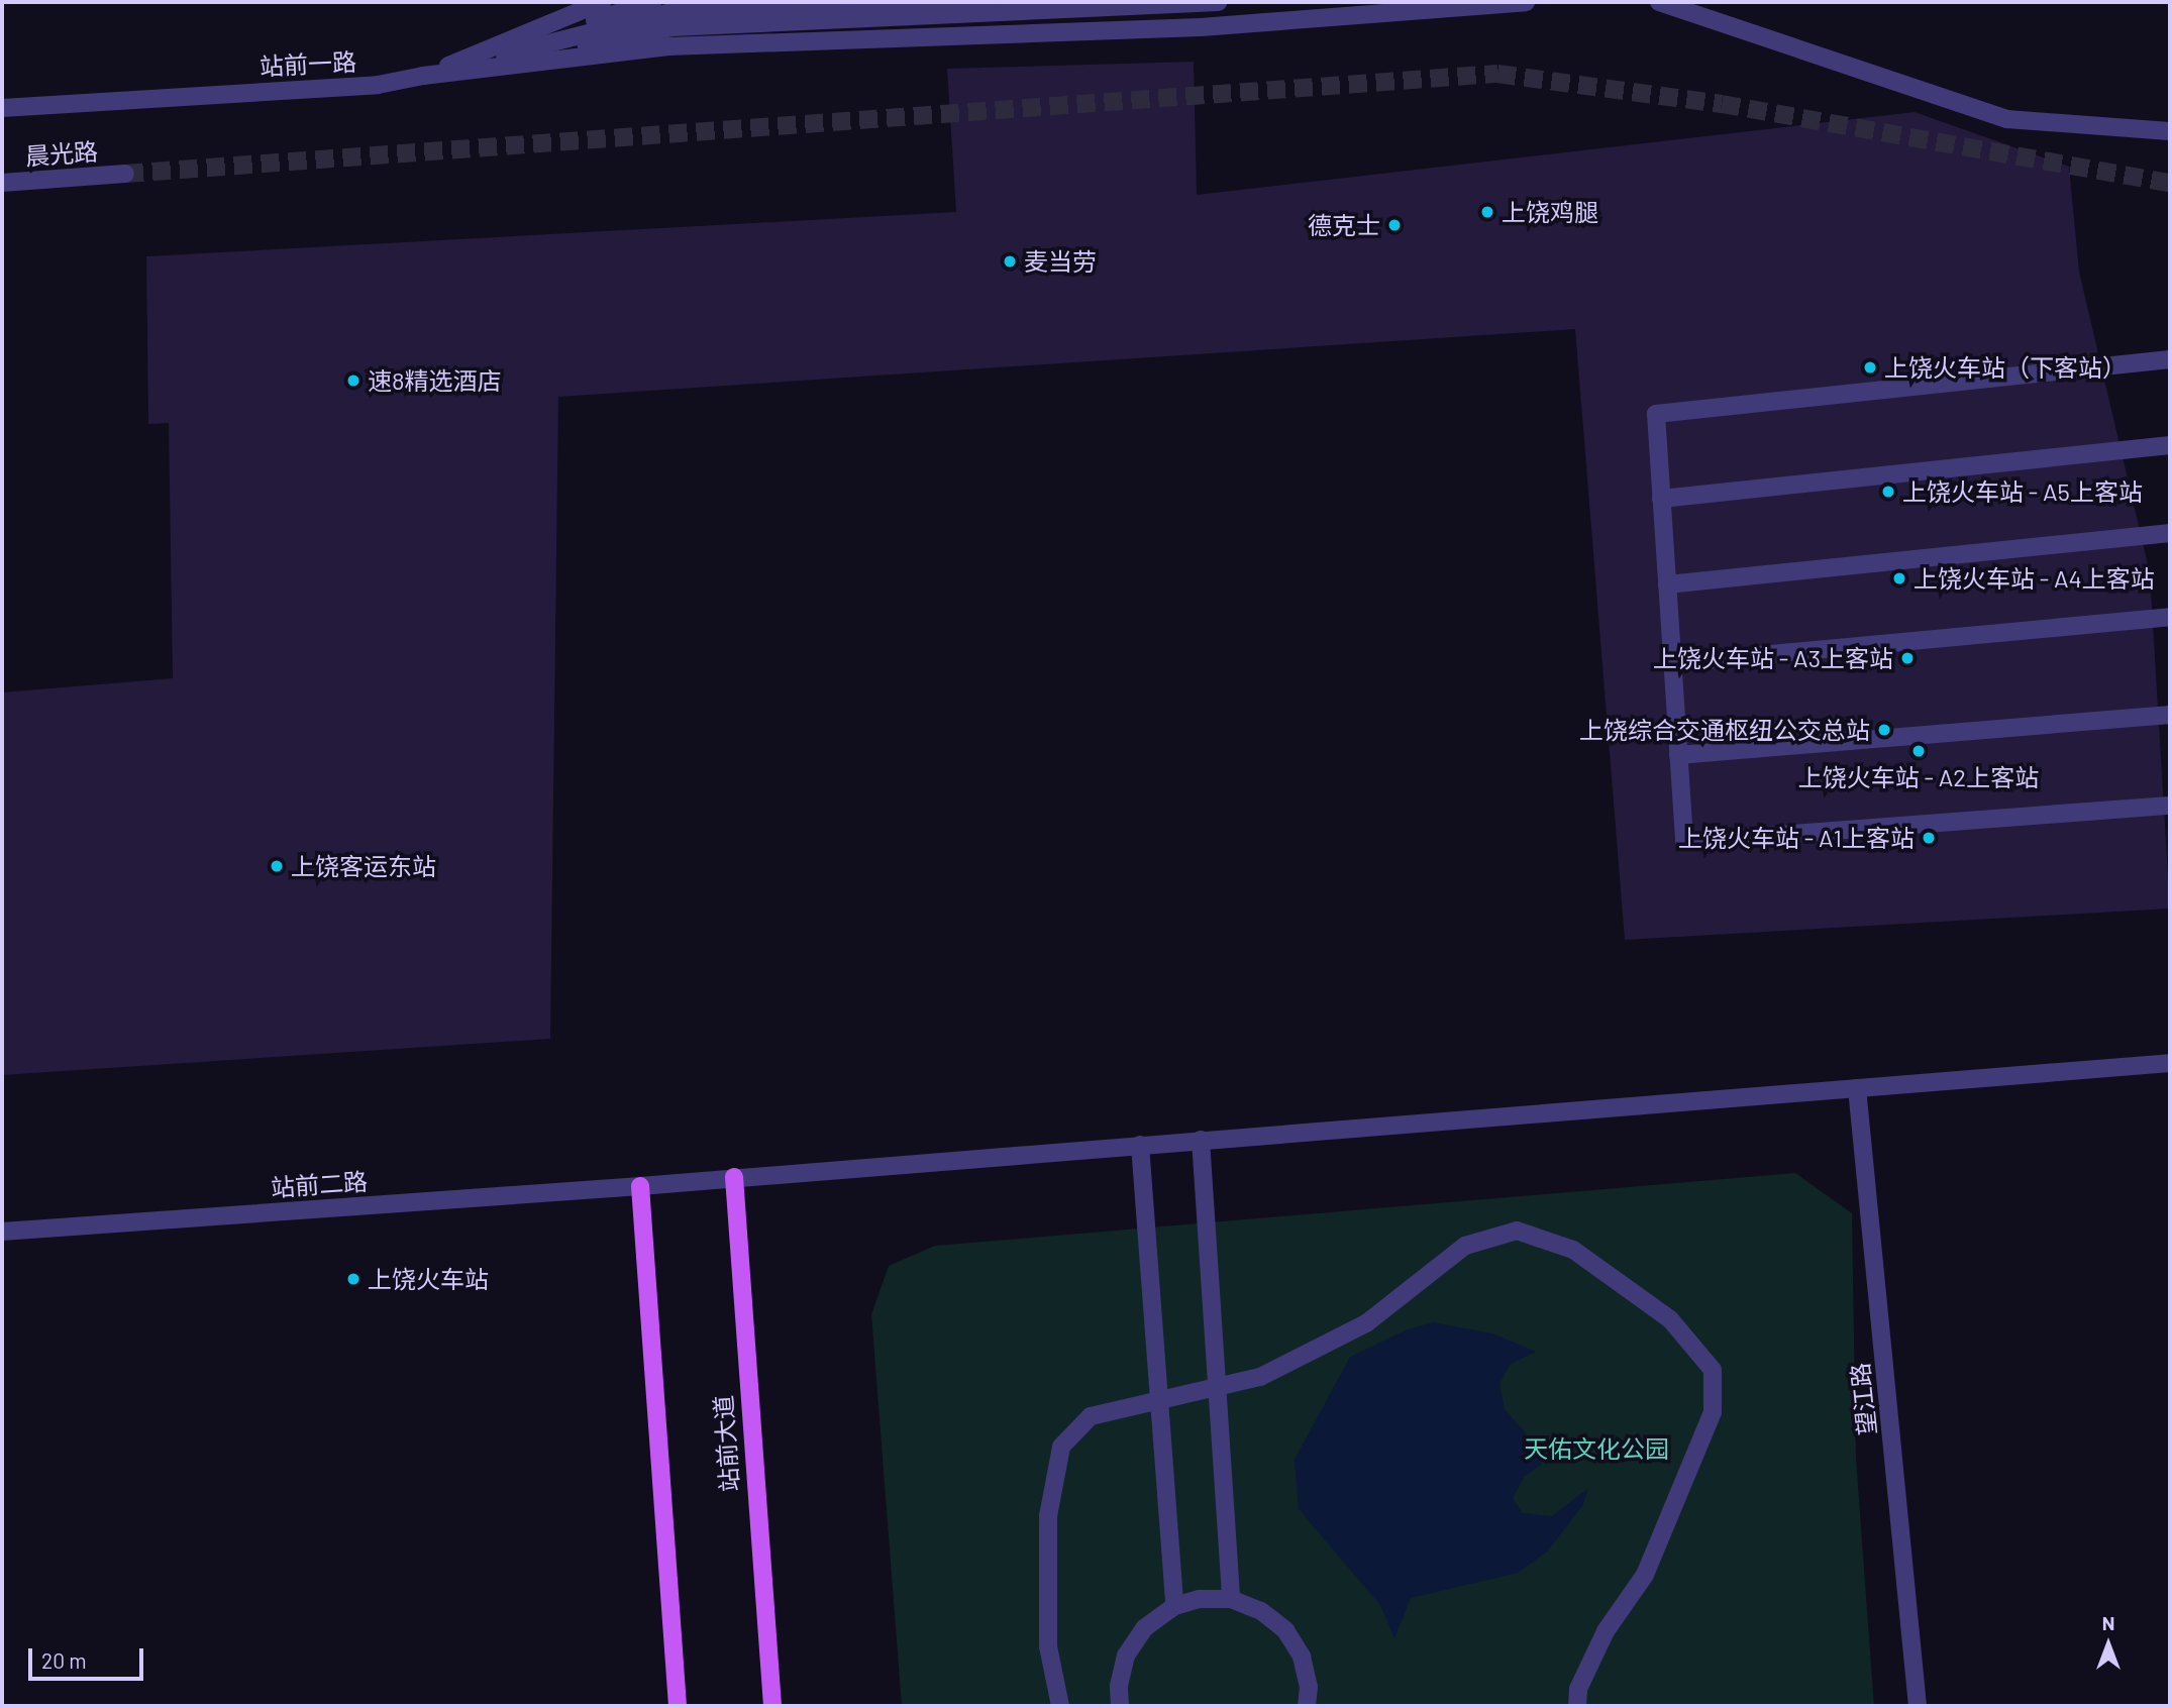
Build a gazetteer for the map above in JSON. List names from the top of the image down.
{
  "streets": {
    "main road": ["站前大道"],
    "street": [
      "站前一路",
      "晨光路",
      "站前二路",
      "望江路"
    ]
  },
  "crossings": [
    ["站前二路", "望江路"],
    ["站前二路", "站前大道"]
  ],
  "parks": ["天佑文化公园"],
  "places": [
    "上饶鸡腿",
    "德克士",
    "麦当劳",
    "上饶火车站（下客站）",
    "速8精选酒店",
    "上饶火车站 - A5上客站",
    "上饶火车站 - A4上客站",
    "上饶火车站 - A3上客站",
    "上饶综合交通枢纽公交总站",
    "上饶火车站 - A2上客站",
    "上饶火车站 - A1上客站",
    "上饶客运东站",
    "上饶火车站"
  ],
  "scale_bar": "20 m",
  "north": "top"
}
